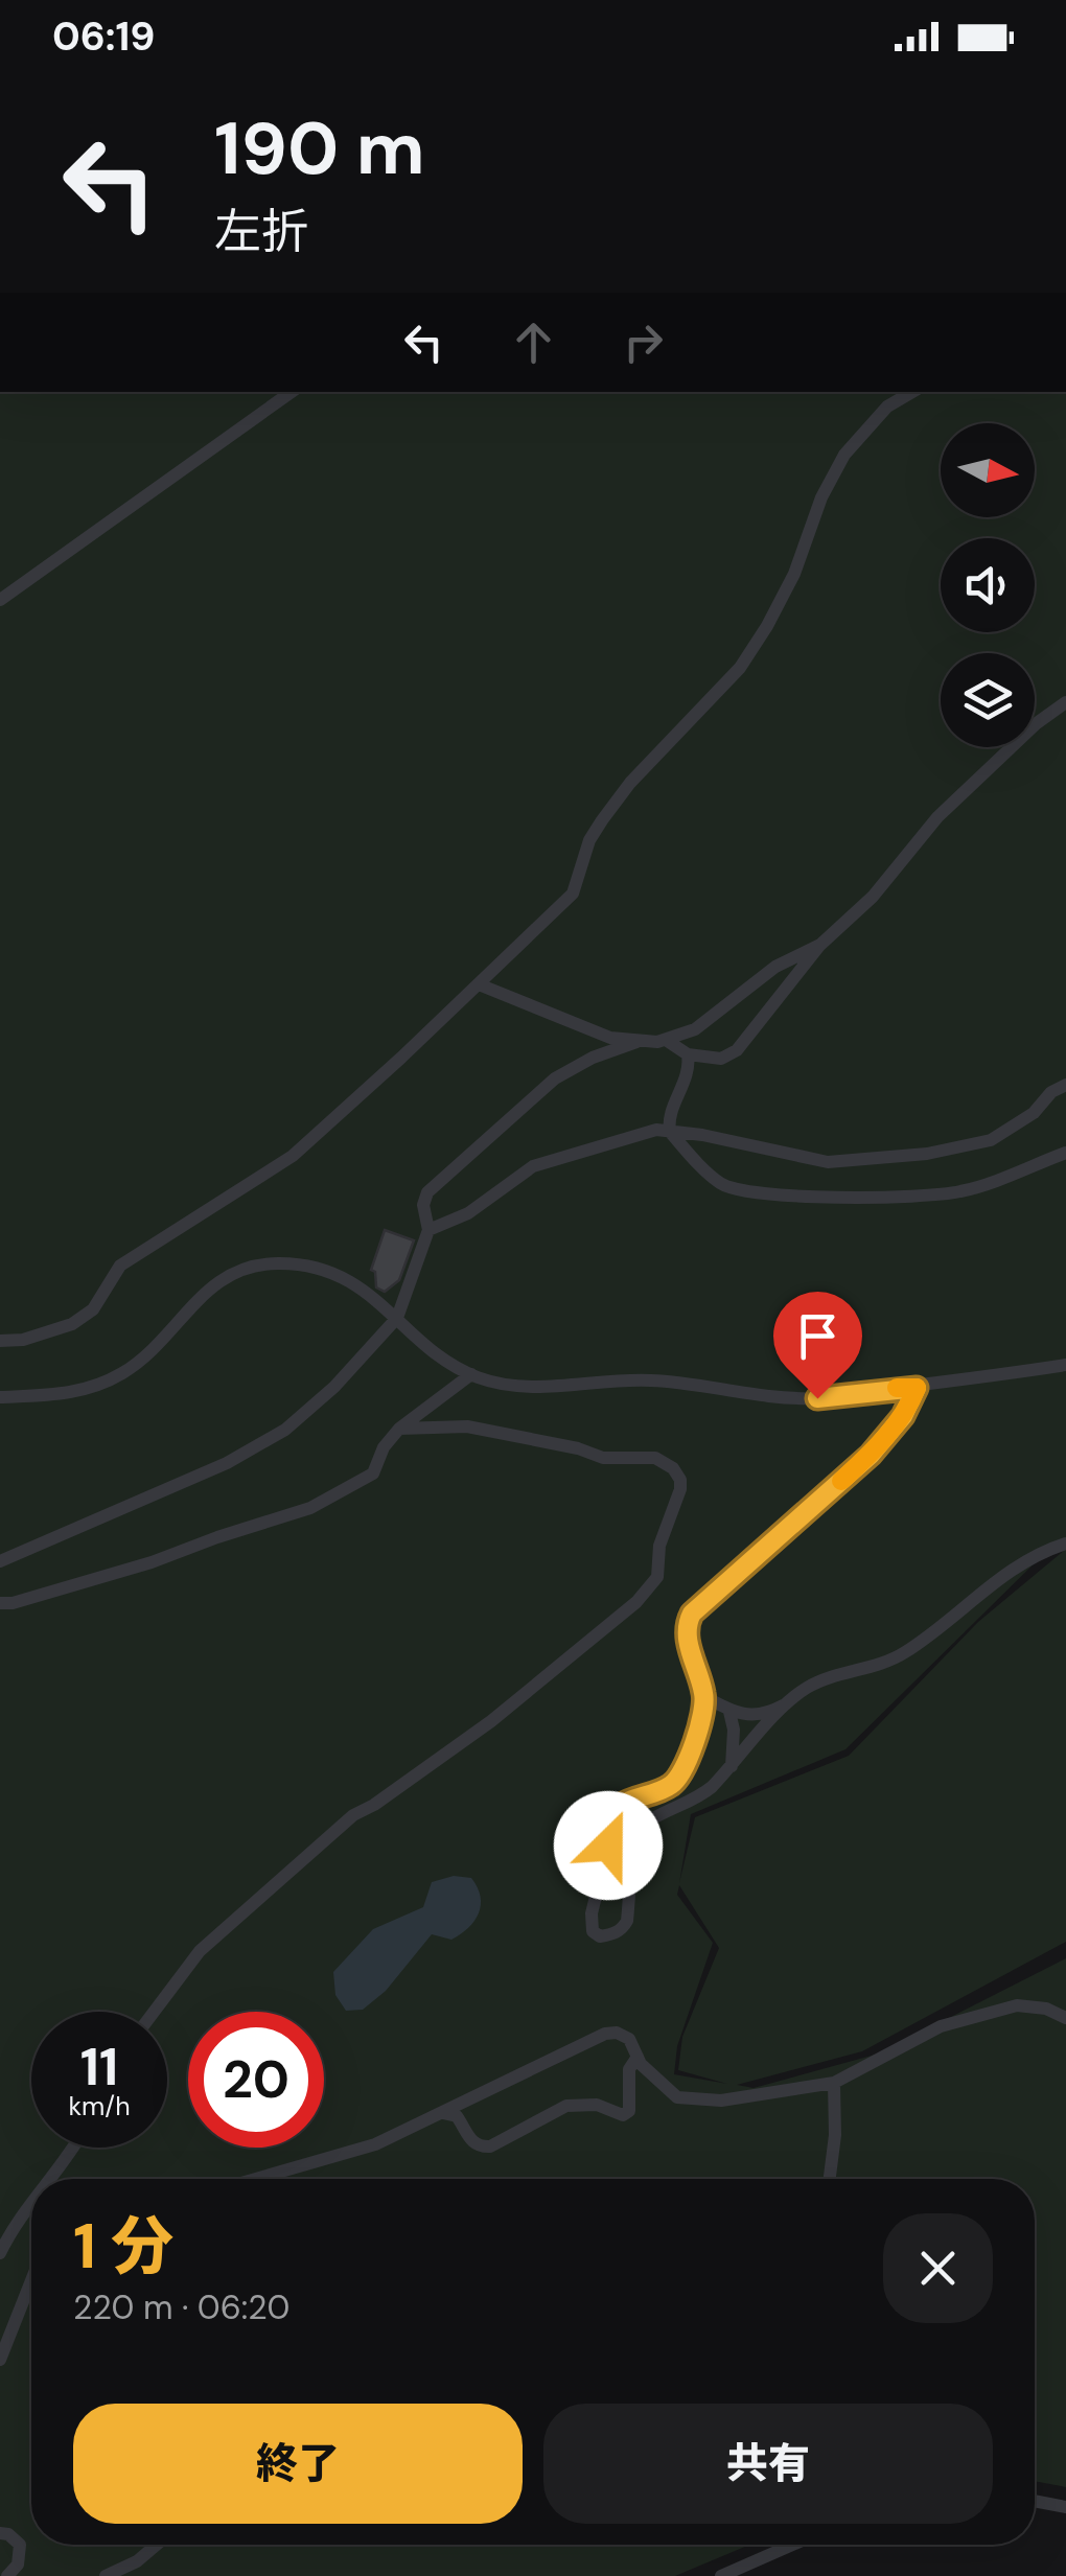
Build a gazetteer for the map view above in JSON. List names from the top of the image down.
{
  "north": "right",
  "page": {
    "status": "06:19",
    "turn": ["190 m", "左折"],
    "speed": "11 km/h",
    "limit": "20",
    "heading": ["1 分", "220 m · 06:20"],
    "buttons": ["終了", "共有"]
  }
}
